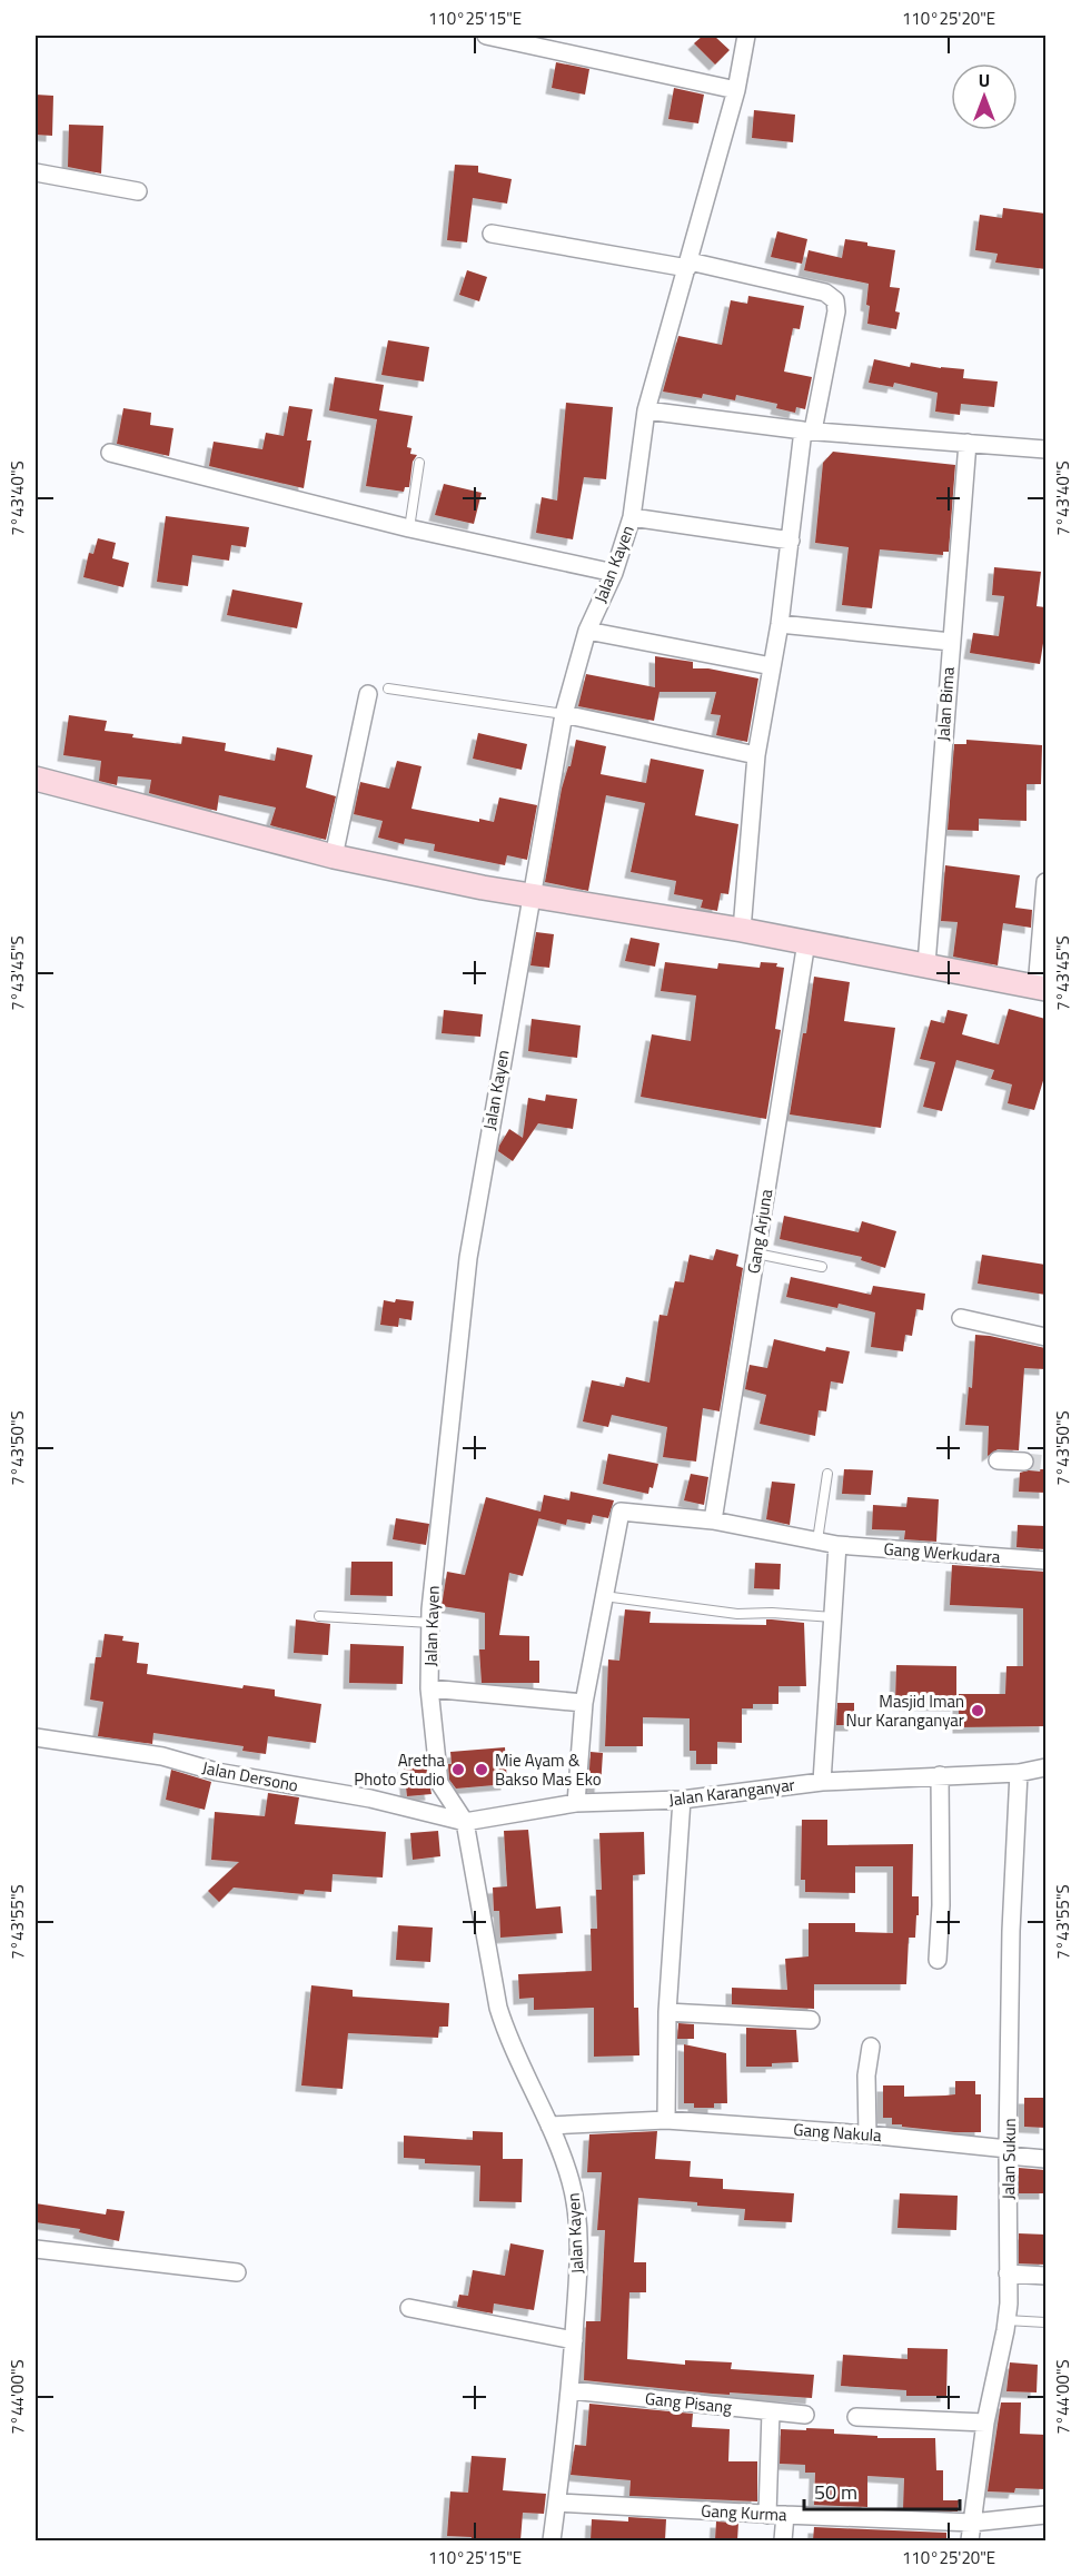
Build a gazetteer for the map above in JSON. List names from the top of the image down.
{
  "streets": {
    "street": [
      "Jalan Kayen",
      "Jalan Bima",
      "Gang Arjuna",
      "Gang Werkudara",
      "Jalan Dersono",
      "Jalan Karanganyar",
      "Gang Nakula",
      "Jalan Sukun",
      "Gang Pisang",
      "Gang Kurma"
    ]
  },
  "crossings": [
    ["Jalan Kayen", "Jalan Dersono"],
    ["Jalan Kayen", "Jalan Karanganyar"],
    ["Jalan Kayen", "Gang Nakula"],
    ["Jalan Kayen", "Gang Pisang"],
    ["Jalan Kayen", "Gang Kurma"],
    ["Jalan Dersono", "Jalan Karanganyar"],
    ["Jalan Karanganyar", "Jalan Sukun"],
    ["Gang Nakula", "Jalan Sukun"],
    ["Jalan Sukun", "Gang Kurma"]
  ],
  "places": ["Masjid Iman Nur Karanganyar", "Aretha Photo Studio", "Mie Ayam & Bakso Mas Eko"],
  "scale_bar": "50 m",
  "north": "top",
  "coordinates": [
    "110°25'15\"E",
    "110°25'20\"E",
    "7°43'40\"S",
    "7°43'45\"S",
    "7°43'50\"S",
    "7°43'55\"S",
    "7°44'00\"S"
  ]
}
